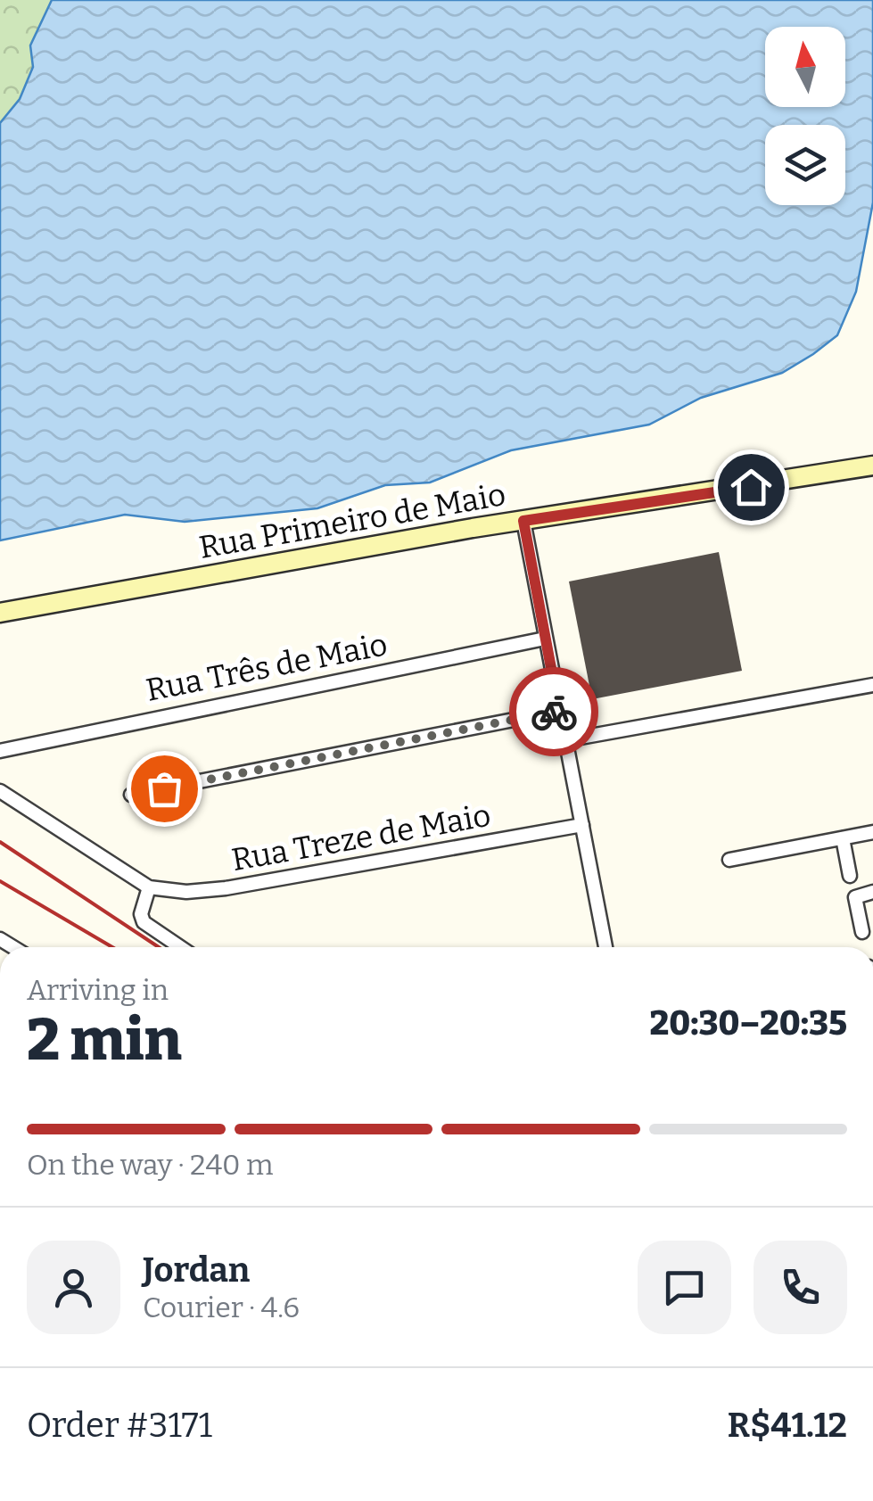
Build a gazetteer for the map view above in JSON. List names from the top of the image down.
{
  "streets": {
    "main road": ["Rua Primeiro de Maio"],
    "street": ["Rua Três de Maio", "Rua Treze de Maio"]
  },
  "north": "top",
  "page": {
    "heading": ["2 min", "Arriving in", "20:30–20:35"],
    "panel": [
      "Jordan",
      "Courier · 4.6",
      "Order #3171",
      "R$41.12"
    ],
    "bar": "On the way · 240 m"
  }
}
